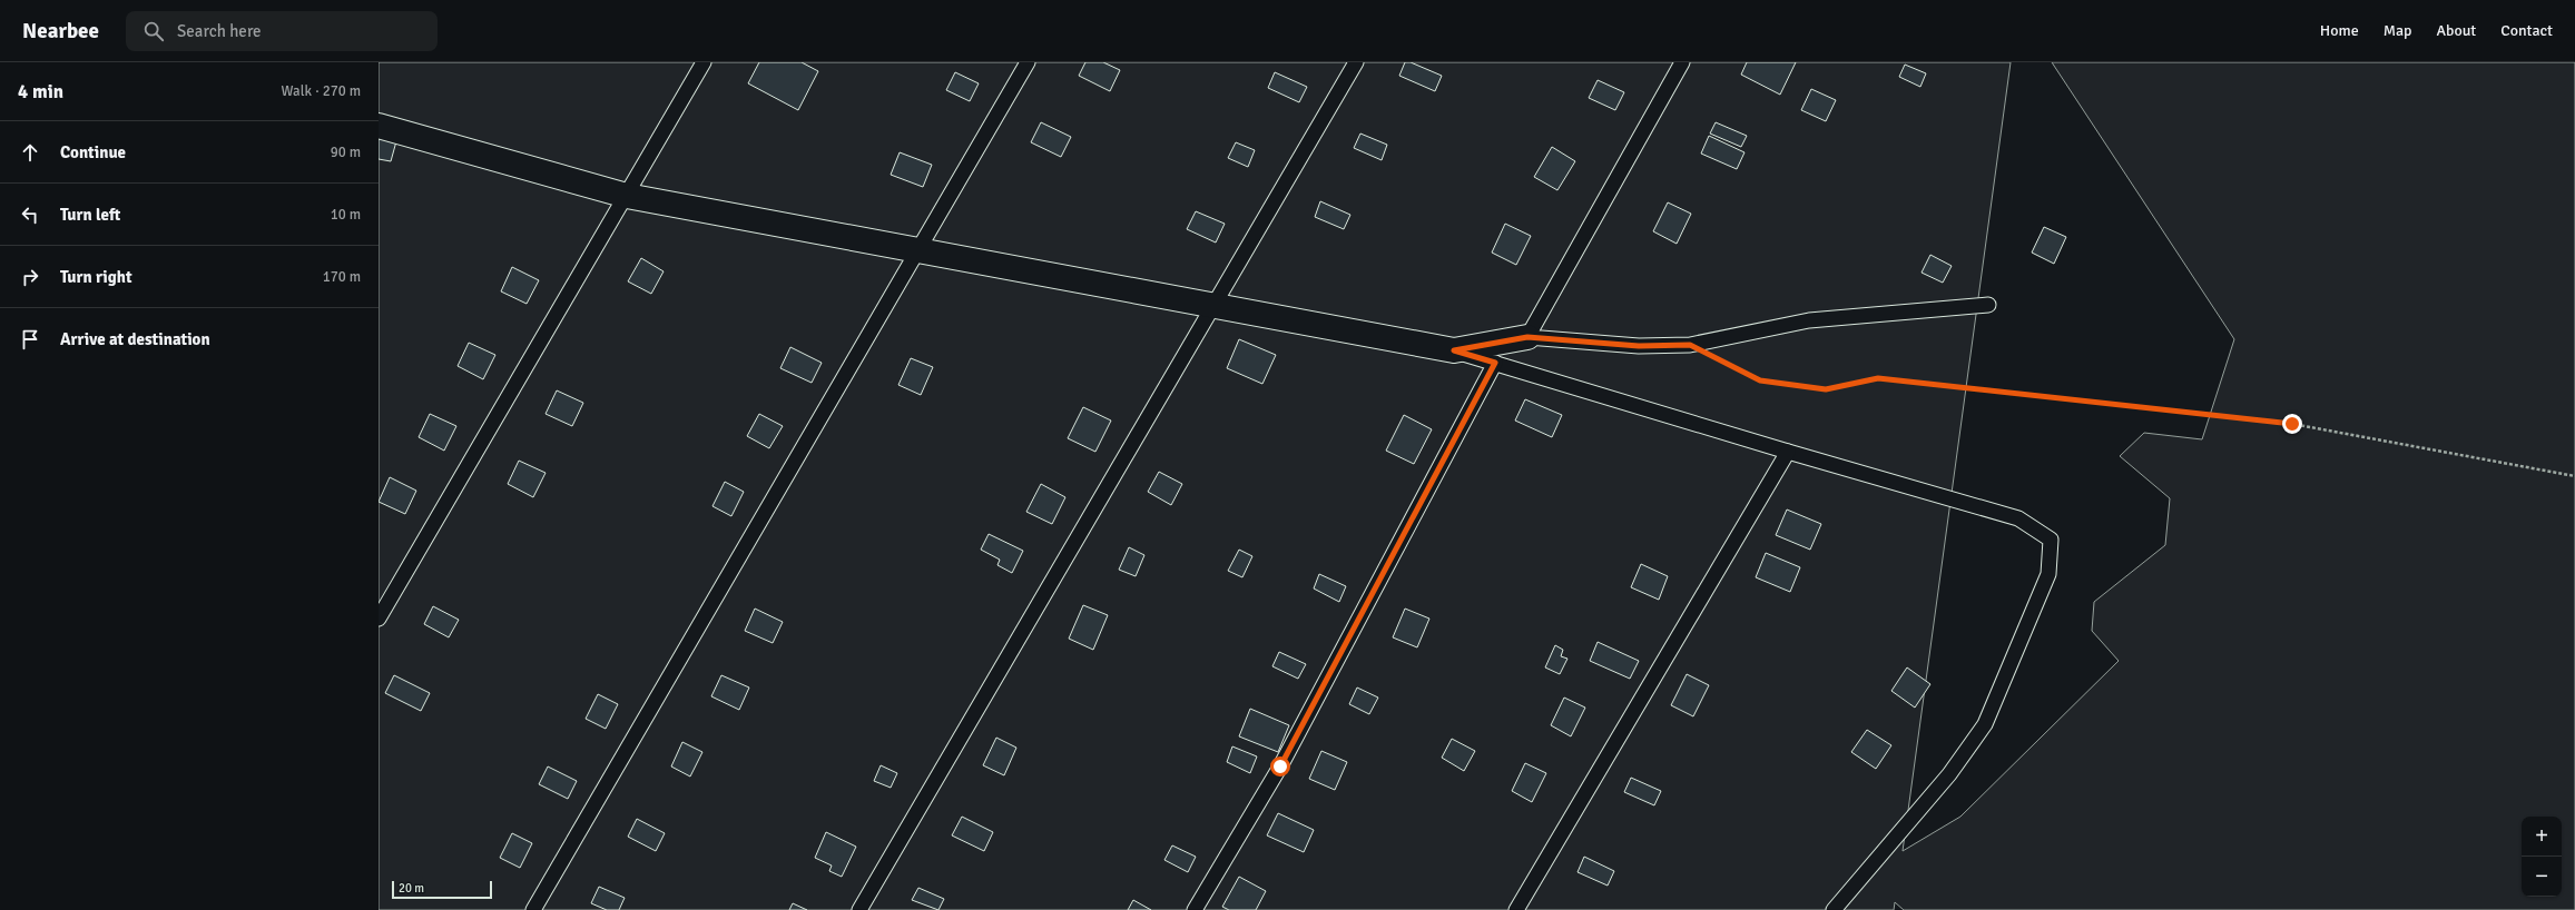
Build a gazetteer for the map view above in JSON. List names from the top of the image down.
{
  "scale_bar": "20 m",
  "page": {
    "header": "Nearbee",
    "search": "Search here",
    "nav": [
      "Home",
      "Map",
      "About",
      "Contact"
    ],
    "heading": ["4 min", "Walk · 270 m"],
    "list": [
      ["Continue", "90 m"],
      ["Turn left", "10 m"],
      ["Turn right", "170 m"],
      "Arrive at destination"
    ],
    "map_buttons": ["+", "−"],
    "scale": "20 m"
  }
}
